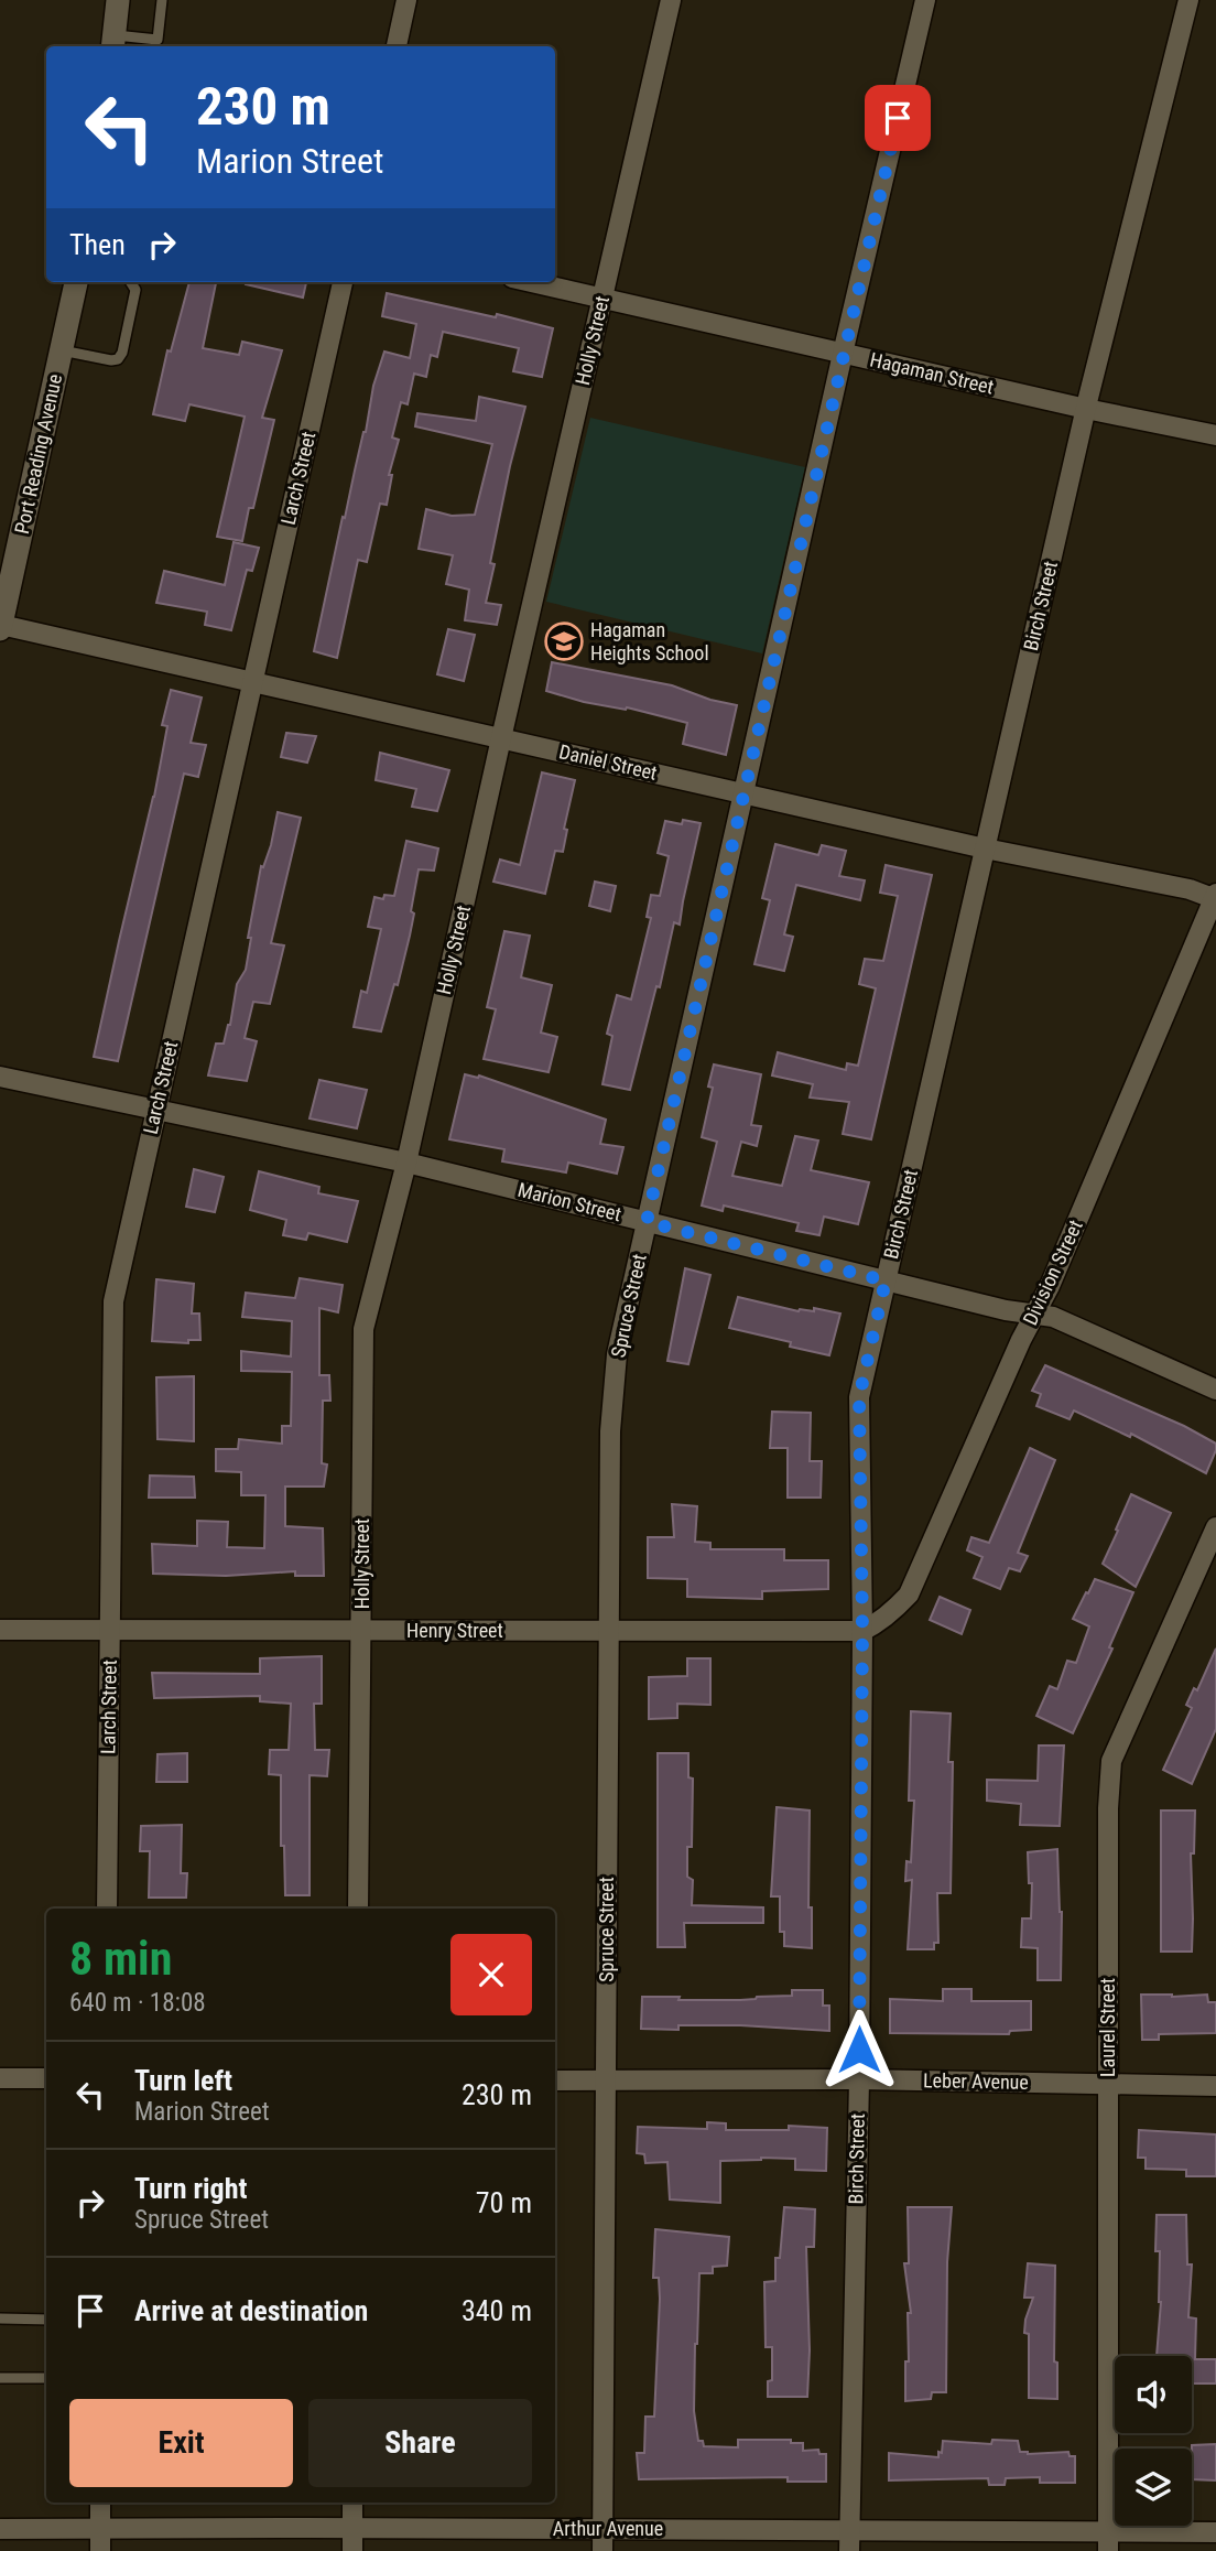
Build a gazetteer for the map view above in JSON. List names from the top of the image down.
{
  "streets": {
    "street": [
      "Holly Street",
      "Hagaman Street",
      "Port Reading Avenue",
      "Larch Street",
      "Birch Street",
      "Daniel Street",
      "Marion Street",
      "Division Street",
      "Spruce Street",
      "Henry Street",
      "Laurel Street",
      "Leber Avenue",
      "Arthur Avenue"
    ]
  },
  "crossings": [
    ["Holly Street", "Hagaman Street"],
    ["Holly Street", "Daniel Street"],
    ["Holly Street", "Marion Street"],
    ["Holly Street", "Henry Street"],
    ["Hagaman Street", "Birch Street"],
    ["Hagaman Street", "Spruce Street"],
    ["Port Reading Avenue", "Daniel Street"],
    ["Larch Street", "Daniel Street"],
    ["Larch Street", "Marion Street"],
    ["Larch Street", "Henry Street"],
    ["Birch Street", "Daniel Street"],
    ["Birch Street", "Marion Street"],
    ["Birch Street", "Division Street"],
    ["Birch Street", "Henry Street"],
    ["Birch Street", "Leber Avenue"],
    ["Birch Street", "Arthur Avenue"],
    ["Daniel Street", "Division Street"],
    ["Daniel Street", "Spruce Street"],
    ["Marion Street", "Division Street"],
    ["Marion Street", "Spruce Street"],
    ["Division Street", "Henry Street"],
    ["Spruce Street", "Henry Street"],
    ["Spruce Street", "Leber Avenue"],
    ["Spruce Street", "Arthur Avenue"],
    ["Laurel Street", "Leber Avenue"],
    ["Laurel Street", "Arthur Avenue"]
  ],
  "places": {
    "school or university": ["Hagaman Heights School"]
  },
  "page": {
    "turn": ["230 m", "Marion Street"],
    "then": "Then",
    "heading": ["8 min", "640 m · 18:08"],
    "list": [
      {
        "name": "Turn left",
        "note": "Marion Street",
        "value": "230 m"
      },
      {
        "name": "Turn right",
        "note": "Spruce Street",
        "value": "70 m"
      },
      {
        "name": "Arrive at destination",
        "value": "340 m"
      }
    ],
    "buttons": ["Exit", "Share"]
  }
}
